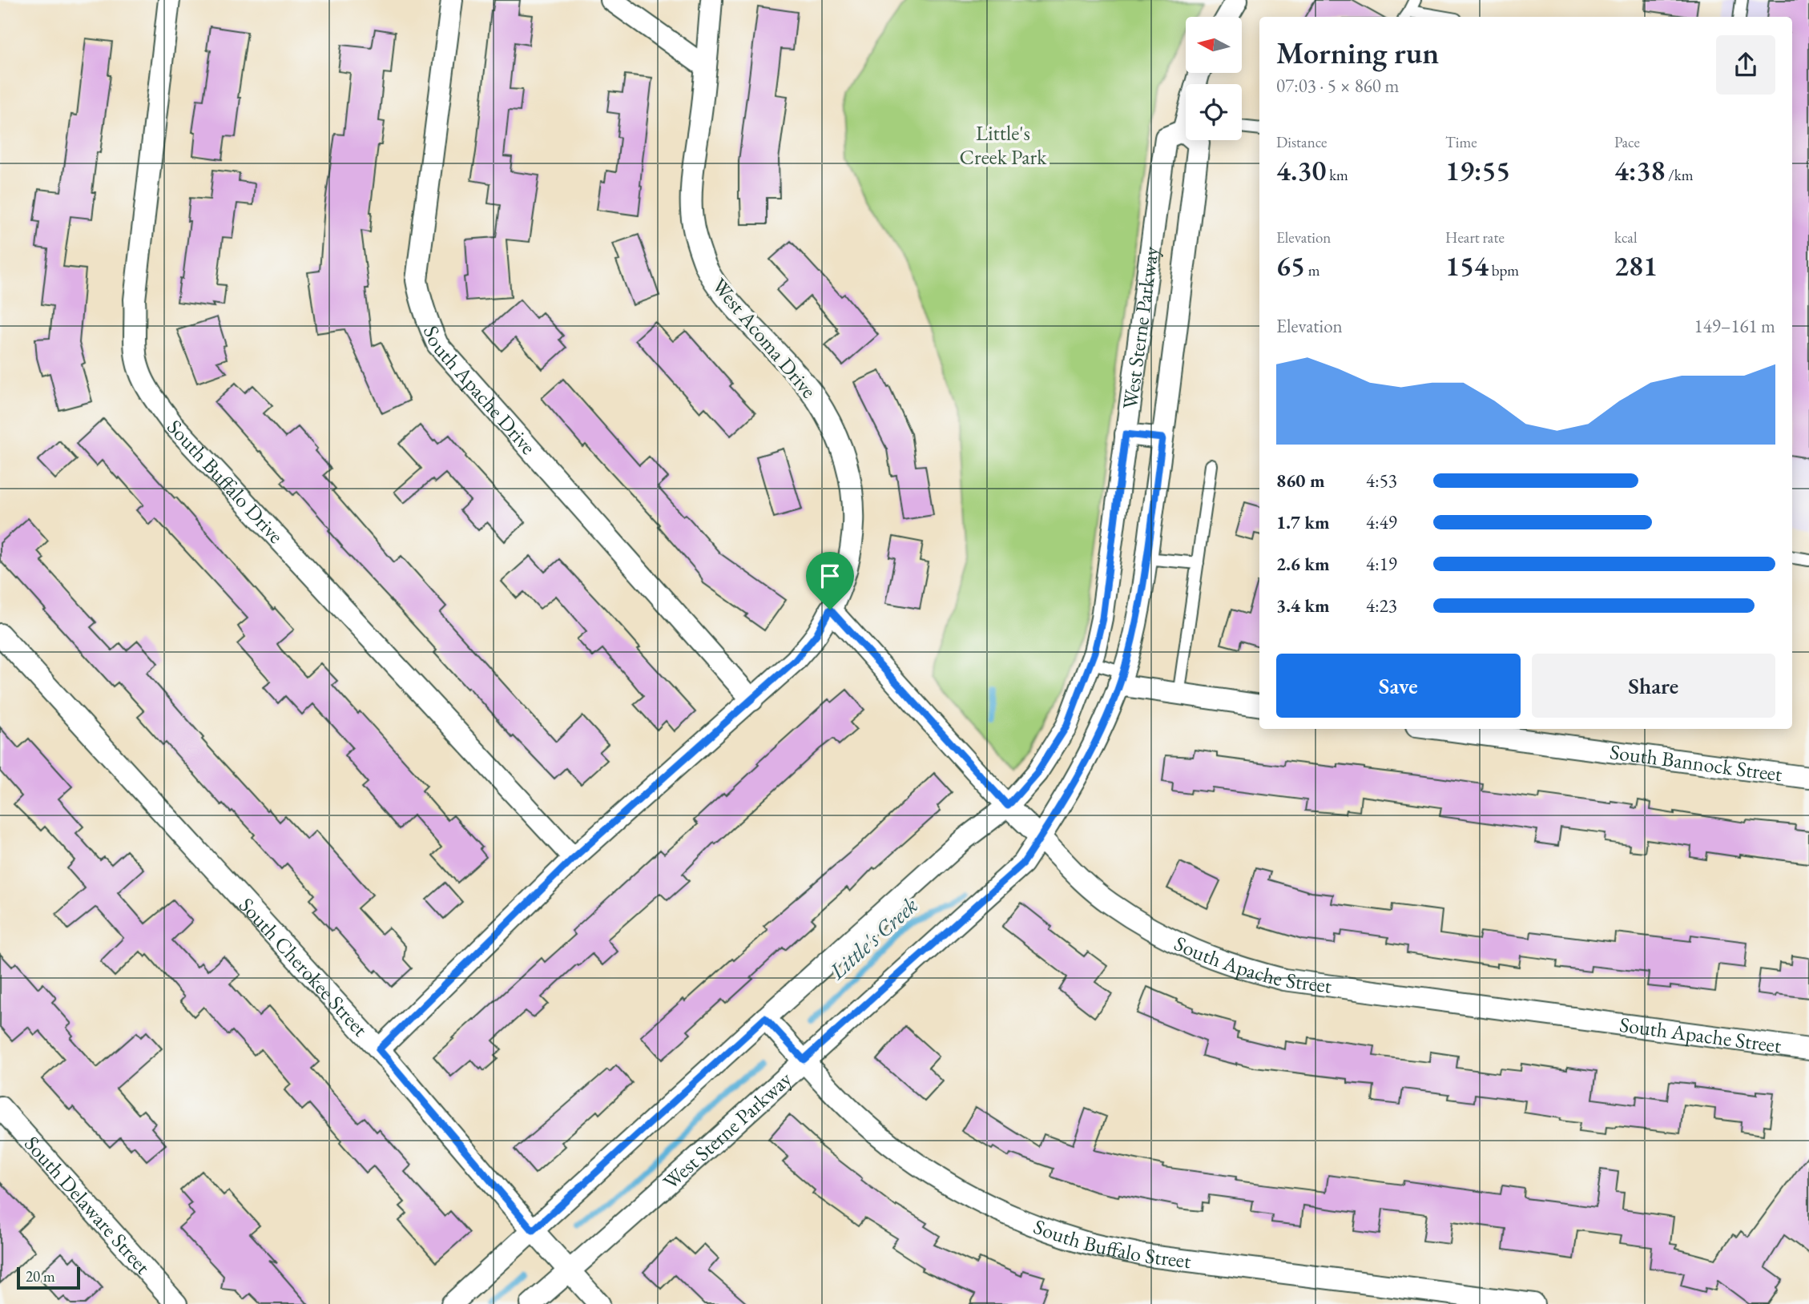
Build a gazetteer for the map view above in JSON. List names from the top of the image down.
{
  "streets": {
    "street": [
      "West Sterne Parkway",
      "West Acoma Drive",
      "South Apache Drive",
      "South Buffalo Drive",
      "South Bannock Street",
      "South Apache Street",
      "South Cherokee Street",
      "South Delaware Street",
      "South Buffalo Street"
    ]
  },
  "crossings": [
    ["West Sterne Parkway", "South Apache Street"],
    ["West Sterne Parkway", "South Cherokee Street"],
    ["West Sterne Parkway", "South Buffalo Street"],
    ["West Acoma Drive", "South Apache Drive"],
    ["West Acoma Drive", "South Buffalo Drive"],
    ["West Acoma Drive", "South Apache Street"],
    ["West Acoma Drive", "South Cherokee Street"]
  ],
  "water": ["Little's Creek"],
  "parks": ["Little's Creek Park"],
  "scale_bar": "20 m",
  "north": "left",
  "page": {
    "heading": ["Morning run", "07:03 · 5 × 860 m"],
    "stats": [
      ["Distance", "4.30 km"],
      ["Time", "19:55"],
      ["Pace", "4:38 /km"],
      ["Elevation", "65 m"],
      ["Heart rate", "154 bpm"],
      ["kcal", "281"]
    ],
    "chart": ["Elevation", "149–161 m"],
    "list": [
      {
        "name": "860 m",
        "note": "4:53"
      },
      {
        "name": "1.7 km",
        "note": "4:49"
      },
      {
        "name": "2.6 km",
        "note": "4:19"
      },
      {
        "name": "3.4 km",
        "note": "4:23"
      }
    ],
    "buttons": ["Save", "Share"],
    "scale": "20 m"
  }
}
